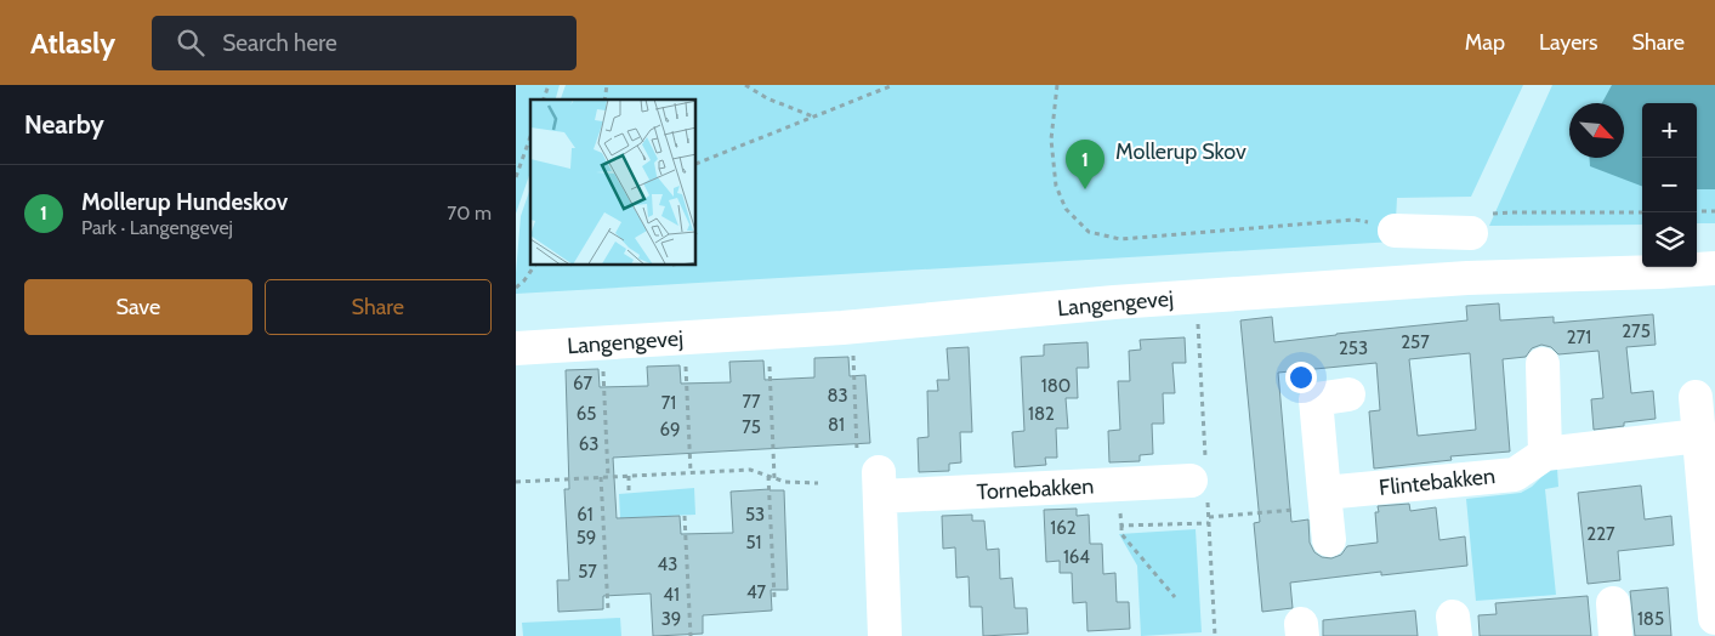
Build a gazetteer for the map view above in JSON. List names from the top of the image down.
{
  "streets": {
    "street": ["Langengevej", "Flintebakken", "Tornebakken"]
  },
  "parks": ["Mollerup Skov"],
  "house_numbers": [
    "275",
    "271",
    "257",
    "253",
    "67",
    "180",
    "83",
    "77",
    "71",
    "65",
    "182",
    "81",
    "75",
    "69",
    "63",
    "61",
    "53",
    "162",
    "227",
    "59",
    "51",
    "164",
    "43",
    "57",
    "47",
    "41",
    "39",
    "185"
  ],
  "north": "bottom right",
  "page": {
    "header": "Atlasly",
    "search": "Search here",
    "nav": ["Map", "Layers", "Share"],
    "heading": "Nearby",
    "map_buttons": ["+", "−"],
    "pins": "1",
    "list": [
      {
        "mark": "1",
        "name": "Mollerup Hundeskov",
        "note": "Park · Langengevej",
        "value": "70 m"
      }
    ],
    "buttons": ["Save", "Share"]
  }
}
